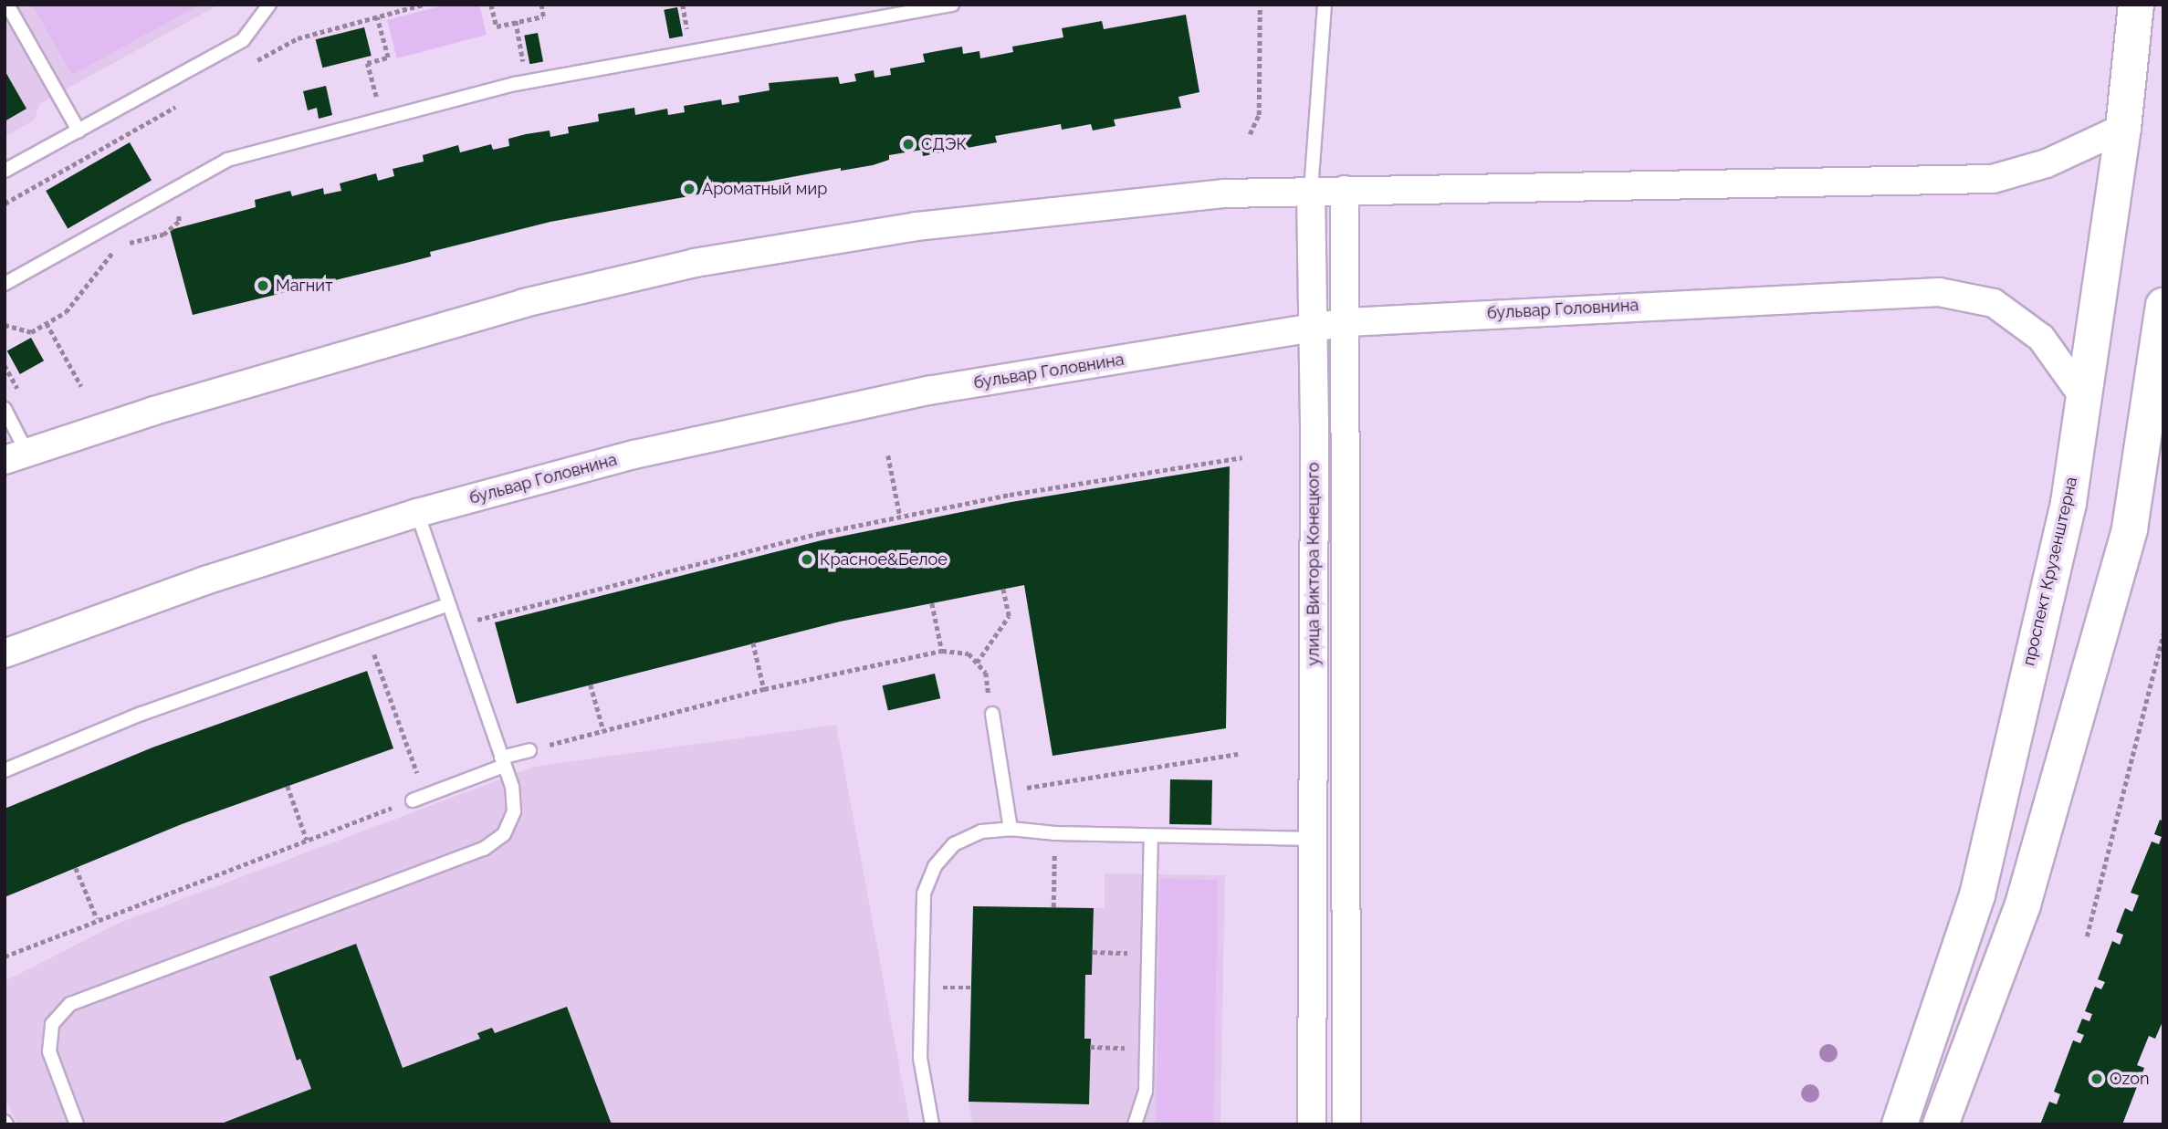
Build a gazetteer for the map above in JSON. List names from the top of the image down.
{
  "streets": {
    "main road": ["проспект Крузенштерна"],
    "street": ["бульвар Головнина", "улица Виктора Конецкого"]
  },
  "crossings": [
    ["бульвар Головнина", "улица Виктора Конецкого"],
    ["бульвар Головнина", "проспект Крузенштерна"]
  ],
  "places": [
    "СДЭК",
    "Ароматный мир",
    "Магнит",
    "Красное&Белое",
    "Ozon"
  ]
}
